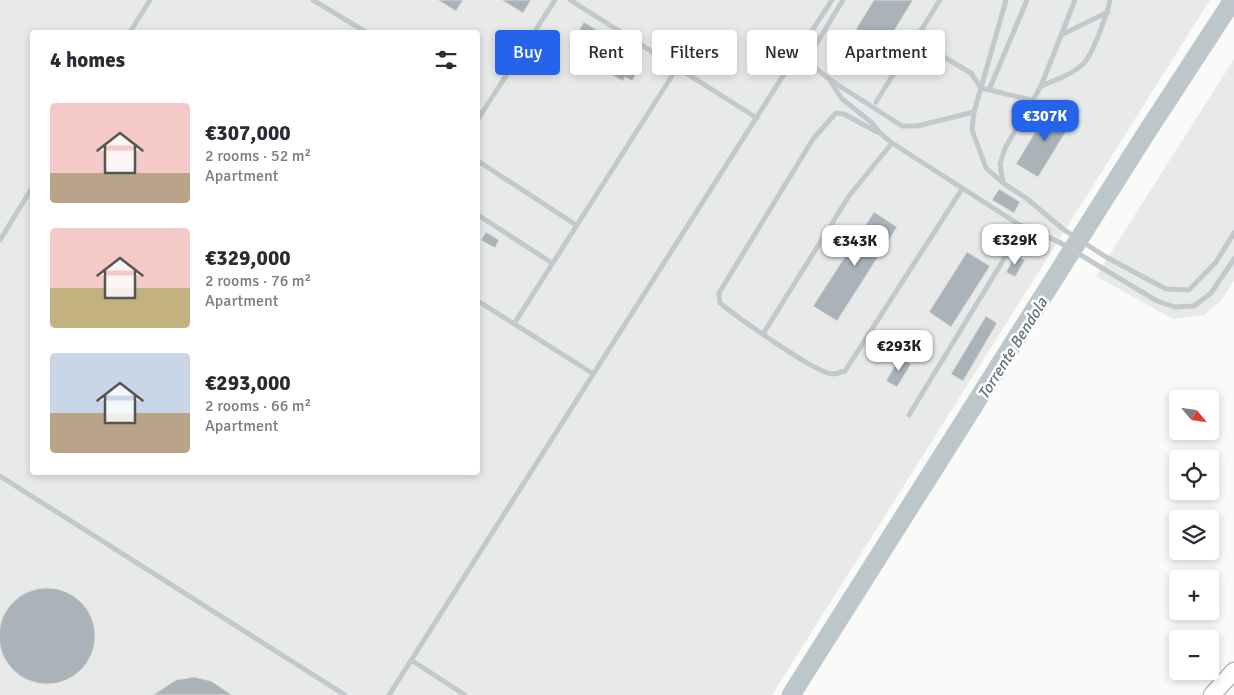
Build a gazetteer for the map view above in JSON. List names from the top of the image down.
{
  "water": ["Torrente Bendola"],
  "north": "bottom right",
  "page": {
    "chip": [
      "Buy",
      "Rent",
      "Filters",
      "New",
      "Apartment"
    ],
    "heading": "4 homes",
    "list": [
      {
        "name": "€307,000",
        "note": "2 rooms · 52 m² · Apartment"
      },
      {
        "name": "€329,000",
        "note": "2 rooms · 76 m² · Apartment"
      },
      {
        "name": "€293,000",
        "note": "2 rooms · 66 m² · Apartment"
      }
    ],
    "price": [
      "€307K",
      "€329K",
      "€343K",
      "€293K"
    ],
    "map_buttons": ["+", "−"]
  }
}
